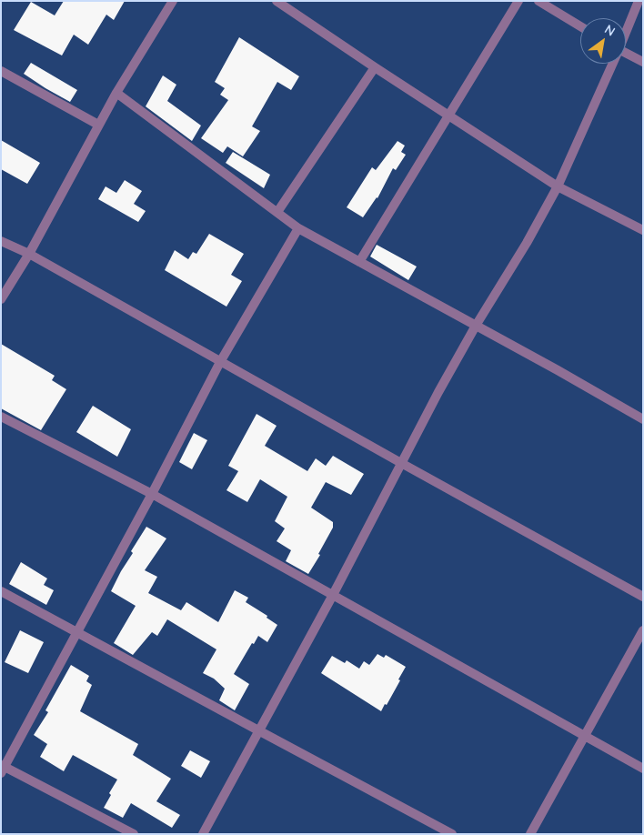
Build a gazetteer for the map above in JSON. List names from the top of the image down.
{
  "north": "top right"
}
